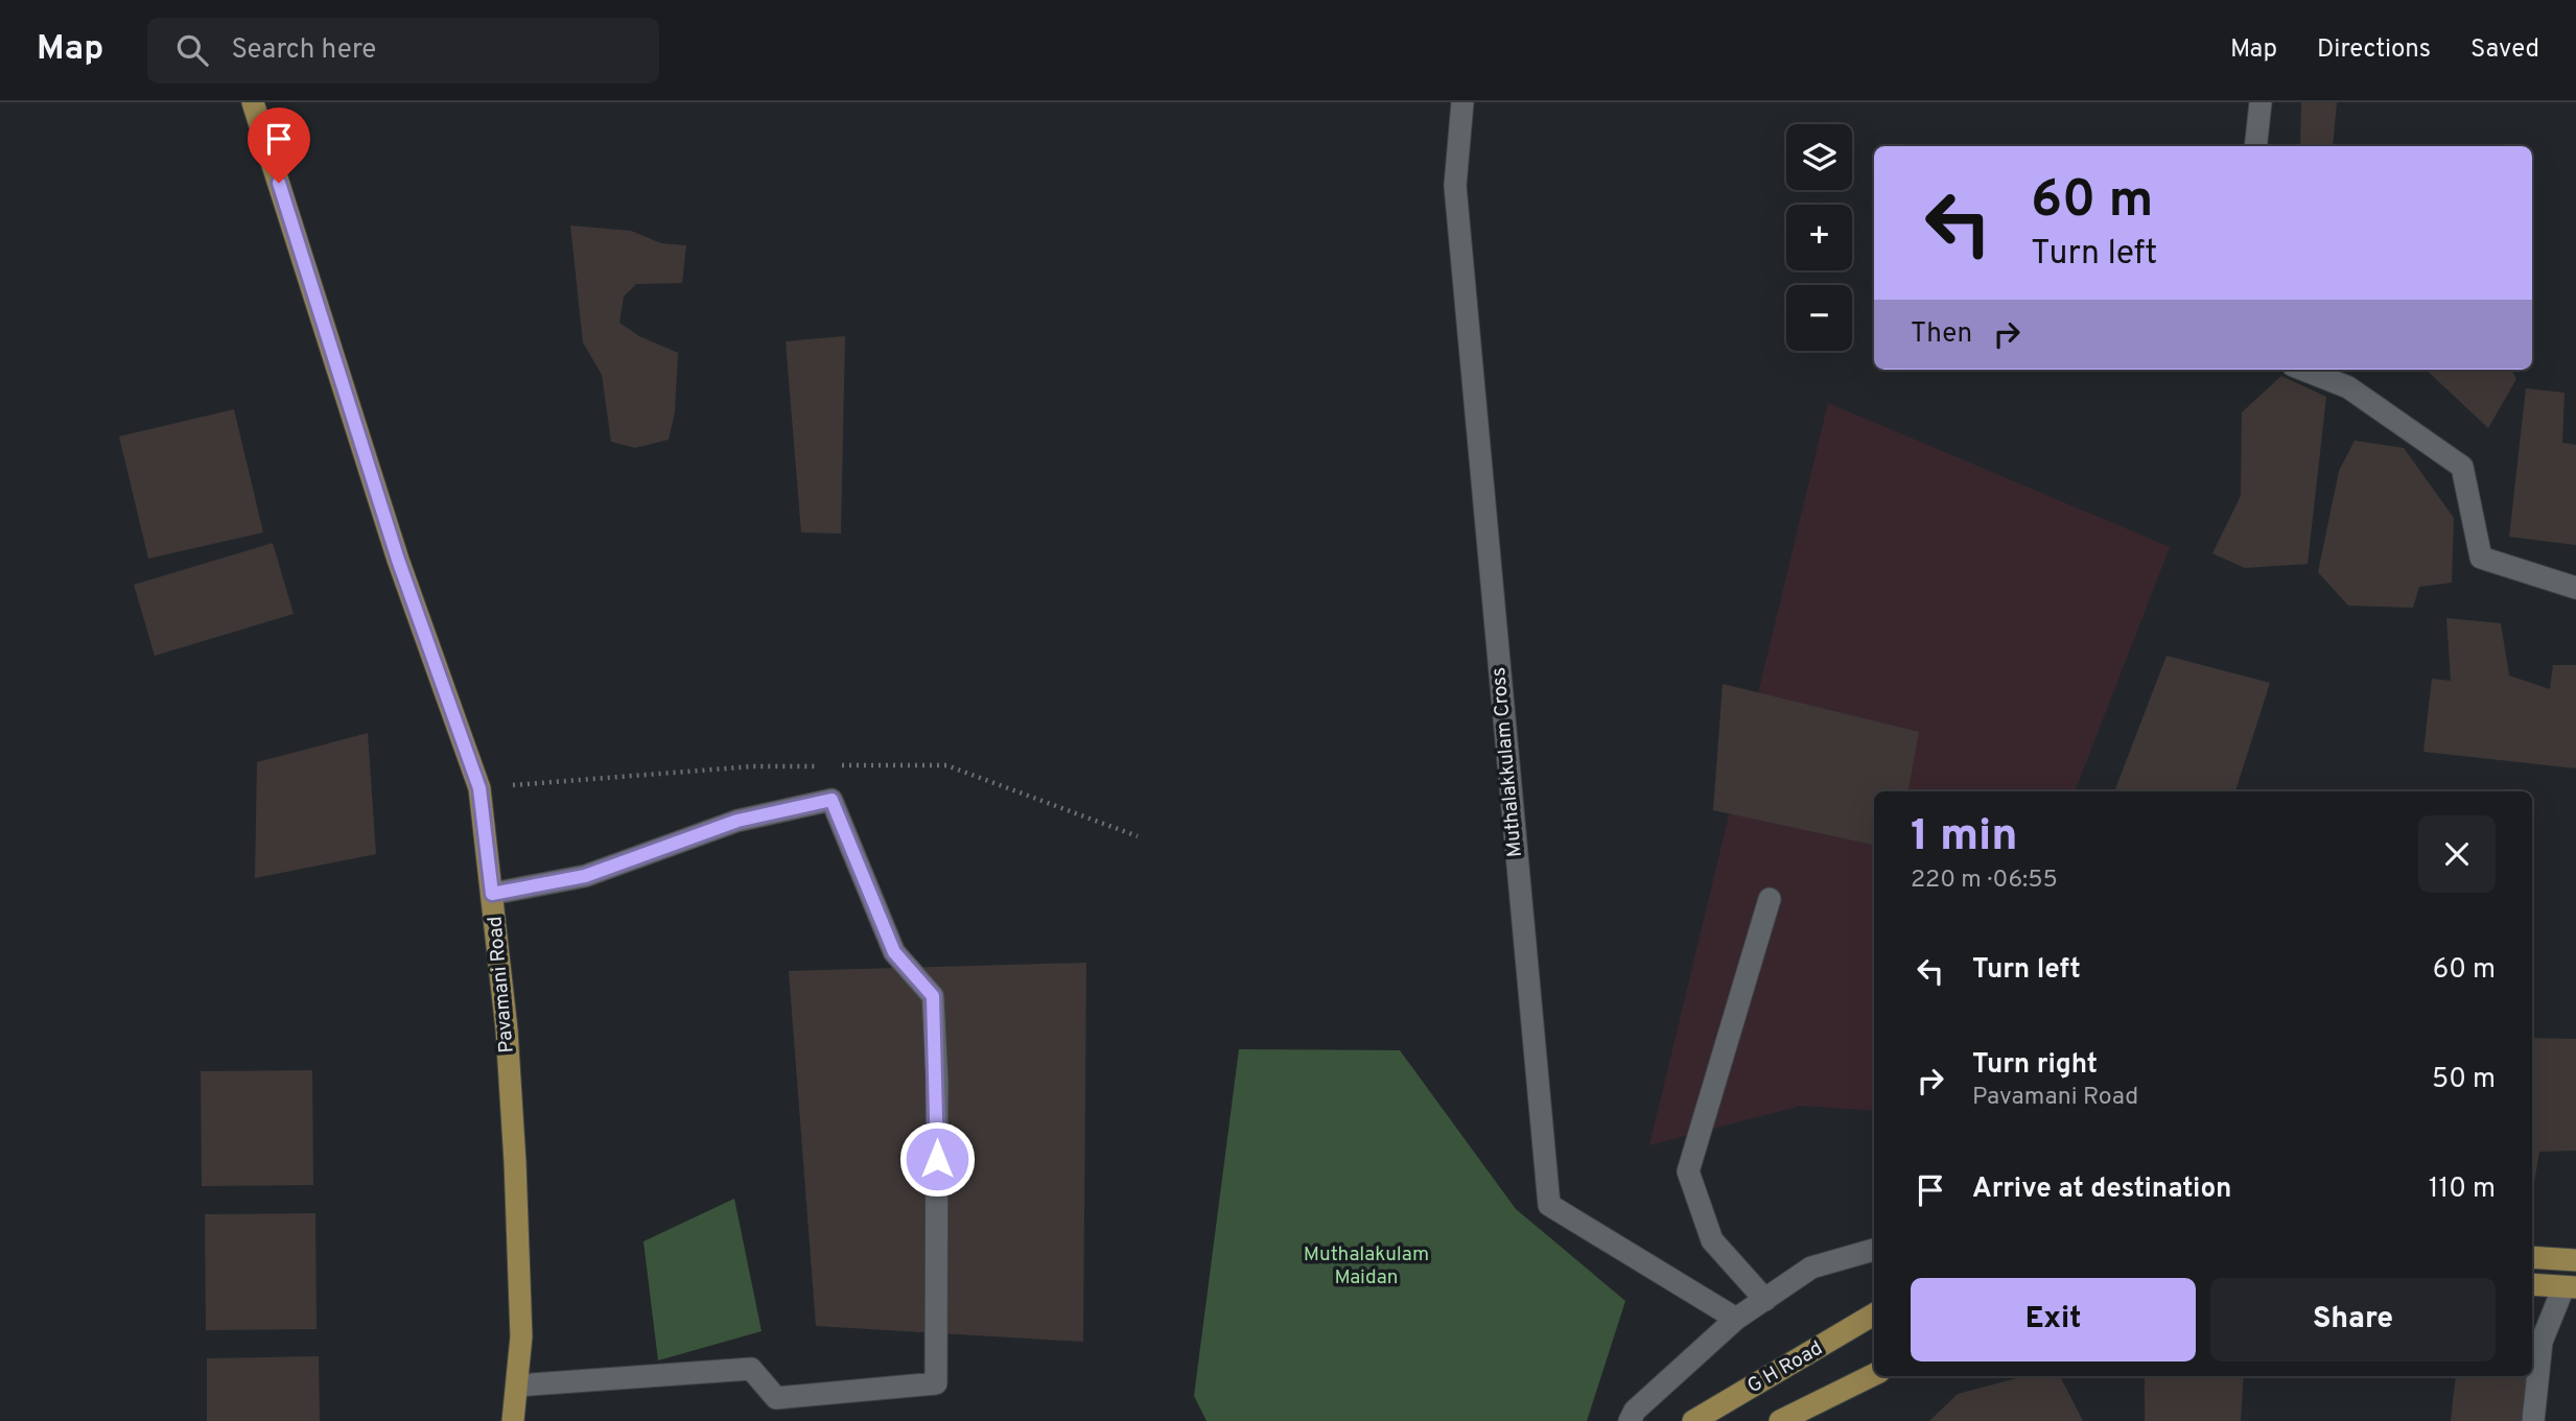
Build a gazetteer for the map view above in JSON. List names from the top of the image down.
{
  "streets": {
    "main road": ["Pavamani Road", "G H Road"],
    "street": ["Muthalakkulam Cross"]
  },
  "parks": ["Muthalakulam Maidan"],
  "page": {
    "header": "Map",
    "search": "Search here",
    "nav": ["Map", "Directions", "Saved"],
    "map_buttons": ["+", "−"],
    "turn": ["60 m", "Turn left"],
    "then": "Then",
    "heading": ["1 min", "220 m · 06:55"],
    "list": [
      {
        "name": "Turn left",
        "value": "60 m"
      },
      {
        "name": "Turn right",
        "note": "Pavamani Road",
        "value": "50 m"
      },
      {
        "name": "Arrive at destination",
        "value": "110 m"
      }
    ],
    "buttons": ["Exit", "Share"]
  }
}
